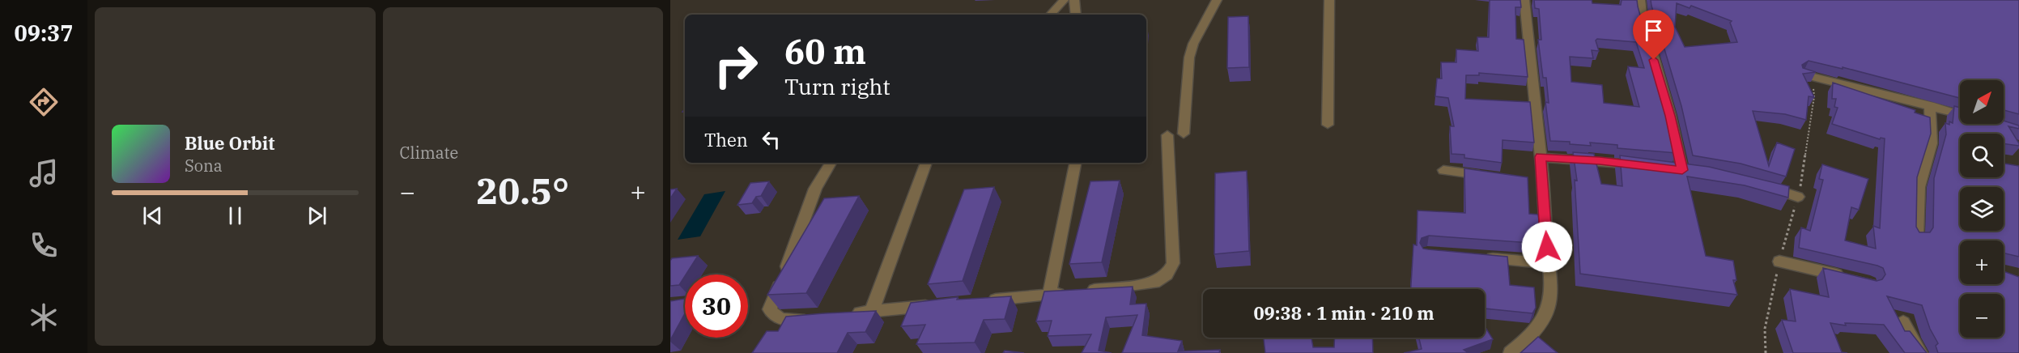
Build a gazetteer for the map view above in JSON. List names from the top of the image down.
{
  "north": "top right",
  "page": {
    "tabs": "09:37",
    "tile": "Climate",
    "turn": ["60 m", "Turn right"],
    "map_buttons": ["+", "−"],
    "then": "Then",
    "song": ["Blue Orbit", "Sona"],
    "heat": ["−", "20.5°", "+"],
    "limit": "30",
    "trip": "09:38 · 1 min · 210 m"
  }
}
